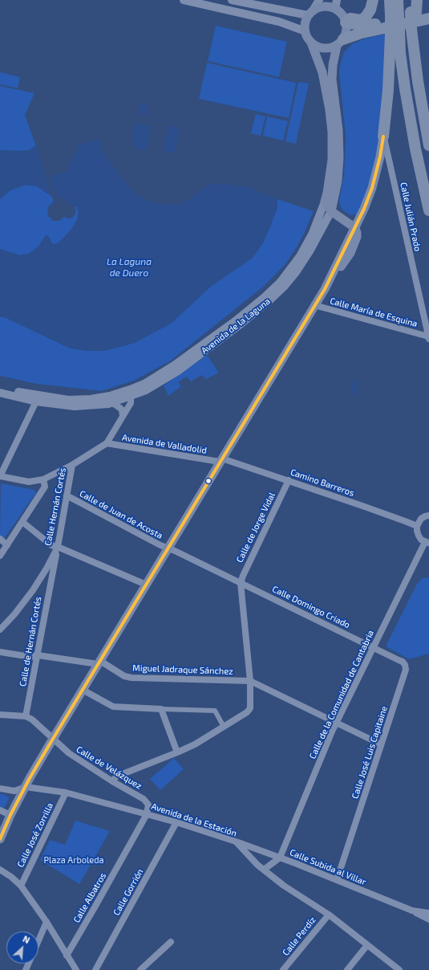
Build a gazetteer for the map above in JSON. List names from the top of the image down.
{
  "streets": {
    "main road": ["Avenida de la Laguna"],
    "street": [
      "Calle Julián Prado",
      "Calle María de Esquina",
      "Avenida de Valladolid",
      "Camino Barreros",
      "Calle Hernán Cortés",
      "Calle de Juan de Acosta",
      "Calle de Jorge Vidal",
      "Calle Domingo Criado",
      "Calle de Hernán Cortés",
      "Miguel Jadraque Sánchez",
      "Calle de la Comunidad de Cantabria",
      "Calle José Luis Capitaine",
      "Calle de Velázquez",
      "Avenida de la Estación",
      "Calle José Zorrilla",
      "Calle Subida al Villar",
      "Calle Gorrión",
      "Calle Albatros",
      "Calle Perdíz"
    ]
  },
  "crossings": [
    ["Calle Julián Prado", "Calle María de Esquina"],
    ["Avenida de Valladolid", "Camino Barreros"],
    ["Camino Barreros", "Calle de Jorge Vidal"],
    ["Calle Hernán Cortés", "Calle de Juan de Acosta"],
    ["Calle Hernán Cortés", "Calle de Hernán Cortés"],
    ["Calle de Juan de Acosta", "Calle de Jorge Vidal"],
    ["Calle de Juan de Acosta", "Calle Domingo Criado"],
    ["Calle de Jorge Vidal", "Calle Domingo Criado"],
    ["Calle Domingo Criado", "Calle de la Comunidad de Cantabria"],
    ["Calle Domingo Criado", "Calle José Luis Capitaine"],
    ["Calle de Hernán Cortés", "Calle de Velázquez"],
    ["Calle de la Comunidad de Cantabria", "Calle José Luis Capitaine"],
    ["Calle de la Comunidad de Cantabria", "Calle Subida al Villar"],
    ["Calle José Luis Capitaine", "Calle Subida al Villar"],
    ["Calle de Velázquez", "Avenida de la Estación"],
    ["Calle de Velázquez", "Calle Albatros"],
    ["Avenida de la Estación", "Calle José Zorrilla"],
    ["Avenida de la Estación", "Calle Subida al Villar"],
    ["Avenida de la Estación", "Calle Gorrión"],
    ["Avenida de la Estación", "Calle Albatros"],
    ["Avenida de la Estación", "Calle Perdíz"]
  ],
  "water": ["La Laguna de Duero"],
  "parks": ["Plaza Arboleda"],
  "north": "top right"
}
